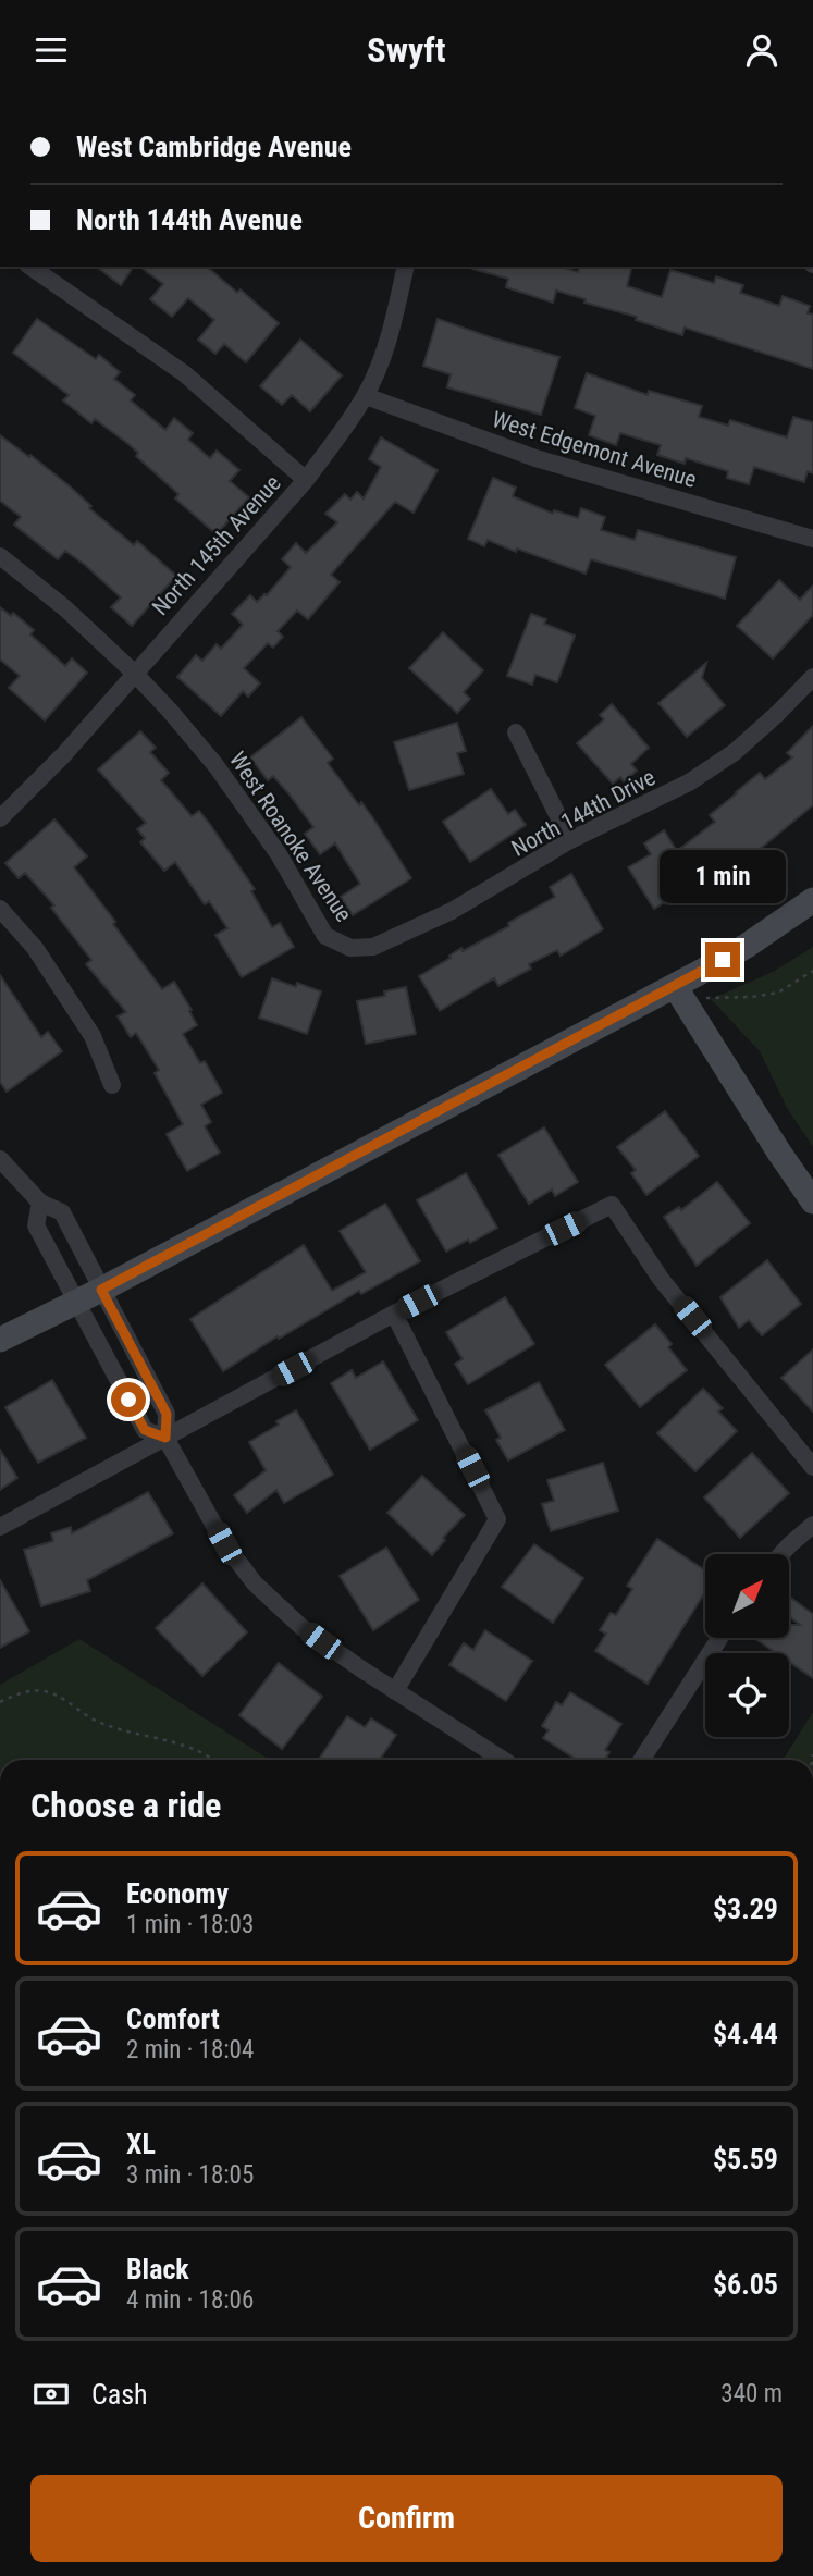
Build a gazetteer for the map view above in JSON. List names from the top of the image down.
{
  "streets": {
    "street": [
      "West Edgemont Avenue",
      "North 145th Avenue",
      "North 144th Drive",
      "West Roanoke Avenue"
    ]
  },
  "crossings": [
    ["West Edgemont Avenue", "North 145th Avenue"],
    ["North 145th Avenue", "West Roanoke Avenue"],
    ["North 144th Drive", "West Roanoke Avenue"]
  ],
  "north": "top right",
  "page": {
    "header": "Swyft",
    "banner": ["West Cambridge Avenue", "North 144th Avenue"],
    "bubble": "1 min",
    "heading": "Choose a ride",
    "list": [
      {
        "name": "Economy",
        "note": "1 min · 18:03",
        "value": "$3.29"
      },
      {
        "name": "Comfort",
        "note": "2 min · 18:04",
        "value": "$4.44"
      },
      {
        "name": "XL",
        "note": "3 min · 18:05",
        "value": "$5.59"
      },
      {
        "name": "Black",
        "note": "4 min · 18:06",
        "value": "$6.05"
      }
    ],
    "pay": ["Cash", "340 m"],
    "buttons": "Confirm"
  }
}
